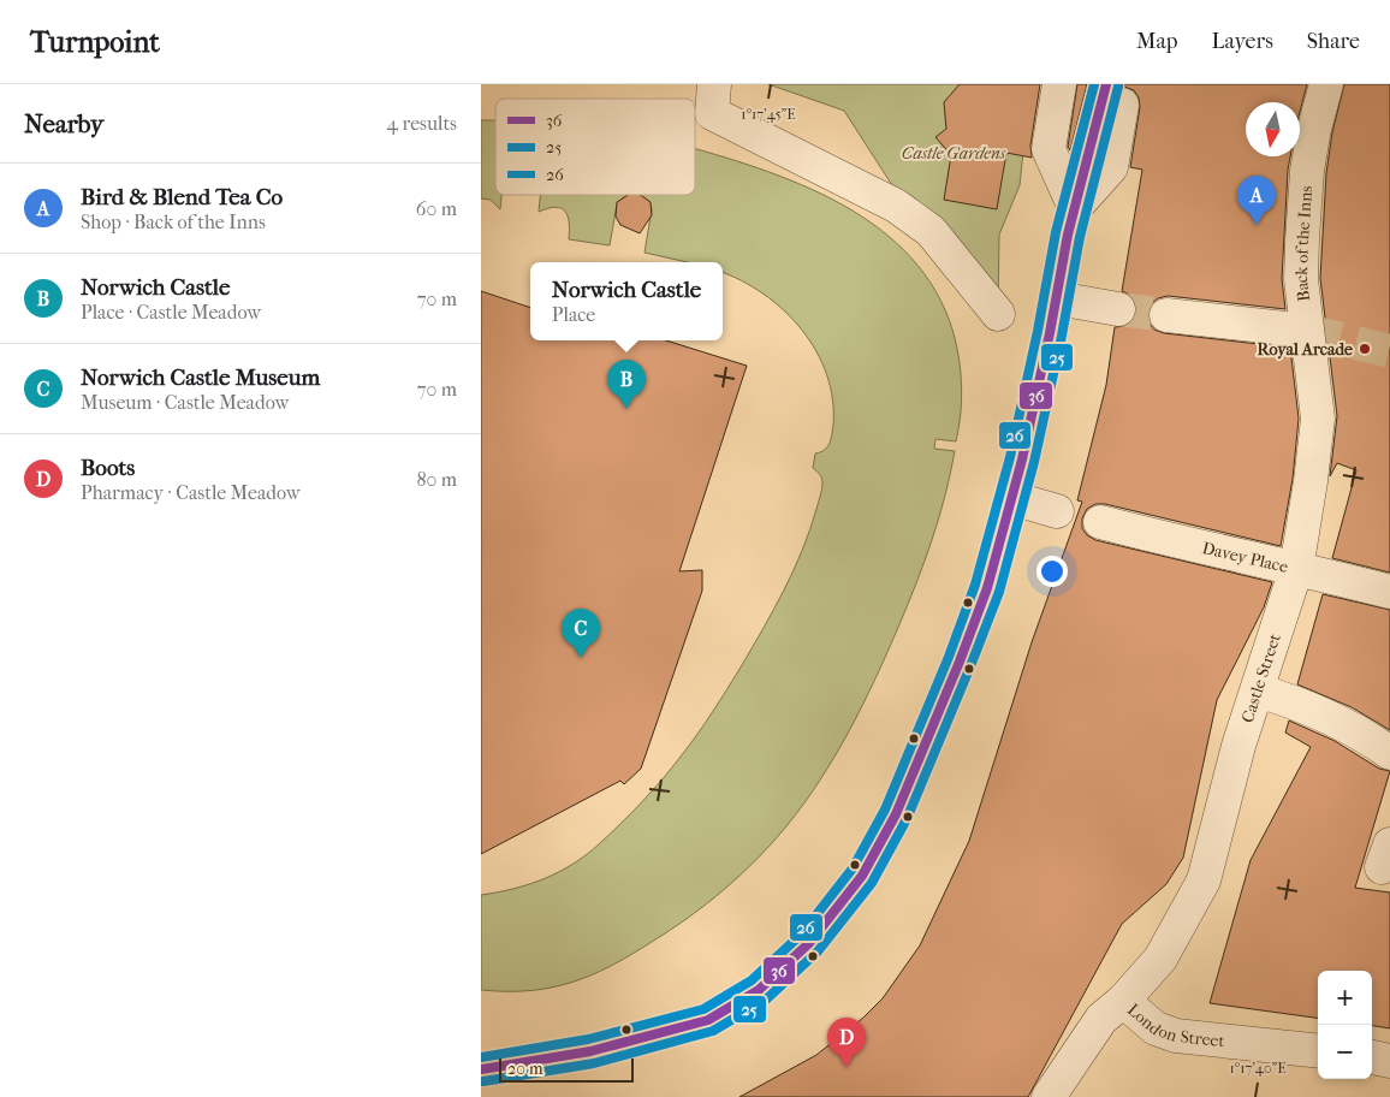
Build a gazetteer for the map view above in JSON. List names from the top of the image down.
{
  "streets": {
    "street": [
      "Back of the Inns",
      "Davey Place",
      "Castle Street",
      "London Street"
    ]
  },
  "crossings": [
    ["Back of the Inns", "Castle Street"],
    ["Davey Place", "Castle Street"],
    ["Castle Street", "London Street"]
  ],
  "parks": ["Castle Gardens"],
  "places": ["Royal Arcade"],
  "lines": ["transit line 36", "transit line 26", "transit line 25"],
  "legend": ["36", "25", "26"],
  "scale_bar": "20 m",
  "north": "bottom",
  "page": {
    "header": "Turnpoint",
    "nav": ["Map", "Layers", "Share"],
    "heading": ["Nearby", "4 results"],
    "list": [
      {
        "mark": "A",
        "name": "Bird & Blend Tea Co",
        "note": "Shop · Back of the Inns",
        "value": "60 m"
      },
      {
        "mark": "B",
        "name": "Norwich Castle",
        "note": "Place · Castle Meadow",
        "value": "70 m"
      },
      {
        "mark": "C",
        "name": "Norwich Castle Museum",
        "note": "Museum · Castle Meadow",
        "value": "70 m"
      },
      {
        "mark": "D",
        "name": "Boots",
        "note": "Pharmacy · Castle Meadow",
        "value": "80 m"
      }
    ],
    "pins": [
      "A",
      "B",
      "C",
      "D"
    ],
    "popup": ["Norwich Castle", "Place"],
    "map_buttons": ["+", "−"],
    "scale": "20 m"
  },
  "coordinates": ["1°17'45\"E", "1°17'40\"E"]
}
